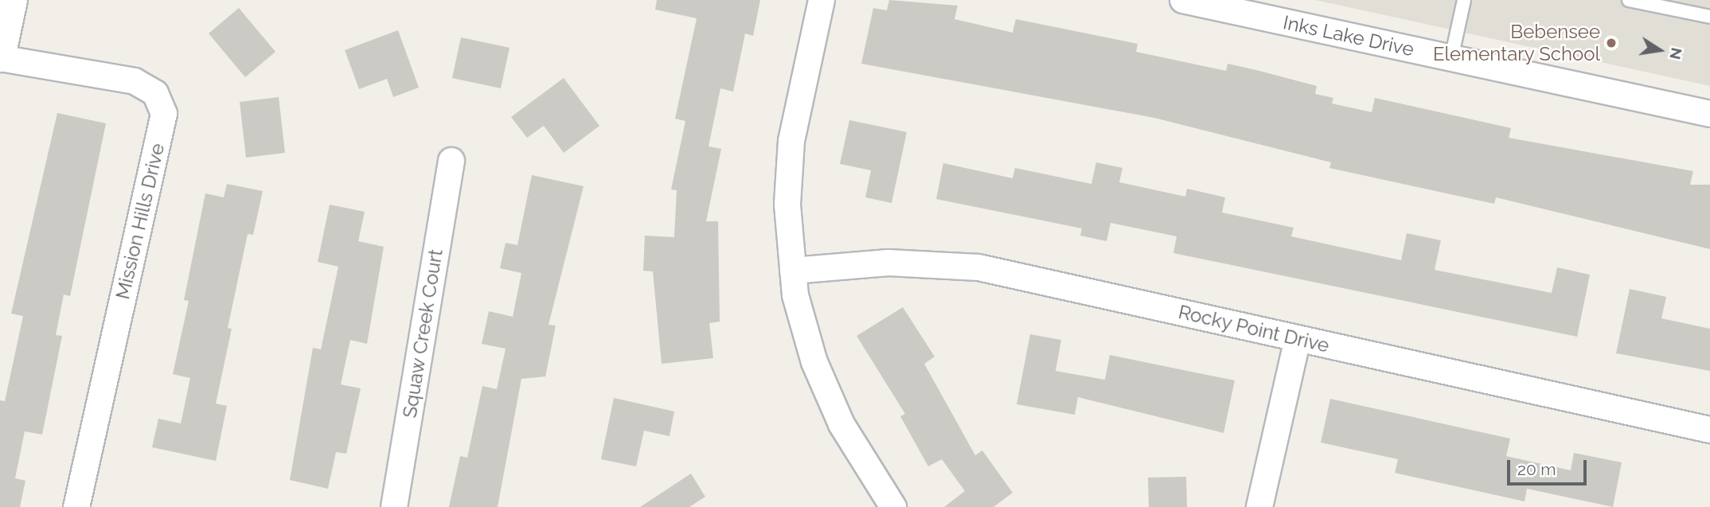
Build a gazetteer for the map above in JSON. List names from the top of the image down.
{
  "streets": {
    "street": [
      "Inks Lake Drive",
      "Mission Hills Drive",
      "Rocky Point Drive",
      "Squaw Creek Court"
    ]
  },
  "places": ["Bebensee Elementary School"],
  "scale_bar": "20 m",
  "north": "right"
}
